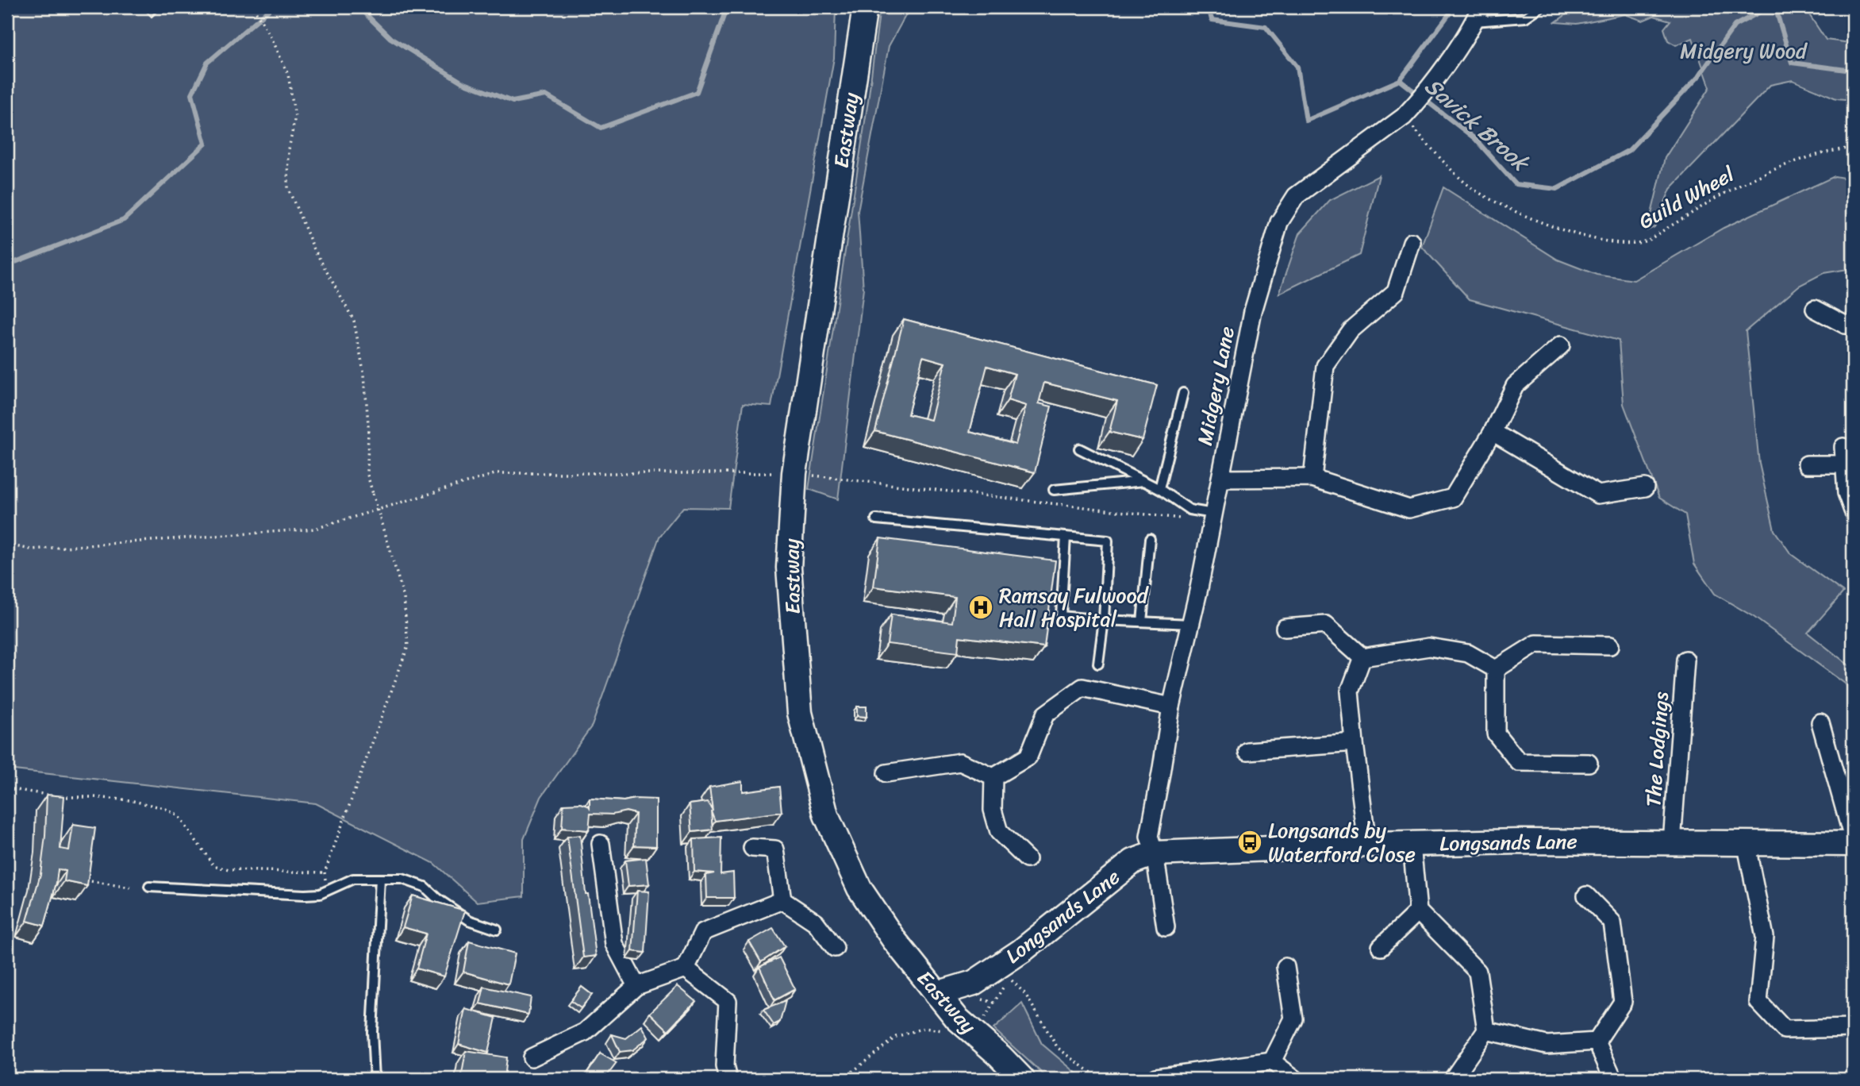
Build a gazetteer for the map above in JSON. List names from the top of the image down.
{
  "streets": {
    "main road": ["Eastway", "Longsands Lane"],
    "street": ["Midgery Lane", "The Lodgings"],
    "path": ["Guild Wheel"]
  },
  "crossings": [
    ["Eastway", "Longsands Lane"],
    ["Guild Wheel", "Midgery Lane"],
    ["Midgery Lane", "Longsands Lane"],
    ["The Lodgings", "Longsands Lane"]
  ],
  "water": ["Savick Brook"],
  "parks": ["Midgery Wood"],
  "places": {
    "hospital": ["Ramsay Fulwood Hall Hospital"],
    "bus stop": ["Longsands by Waterford Close"]
  }
}
